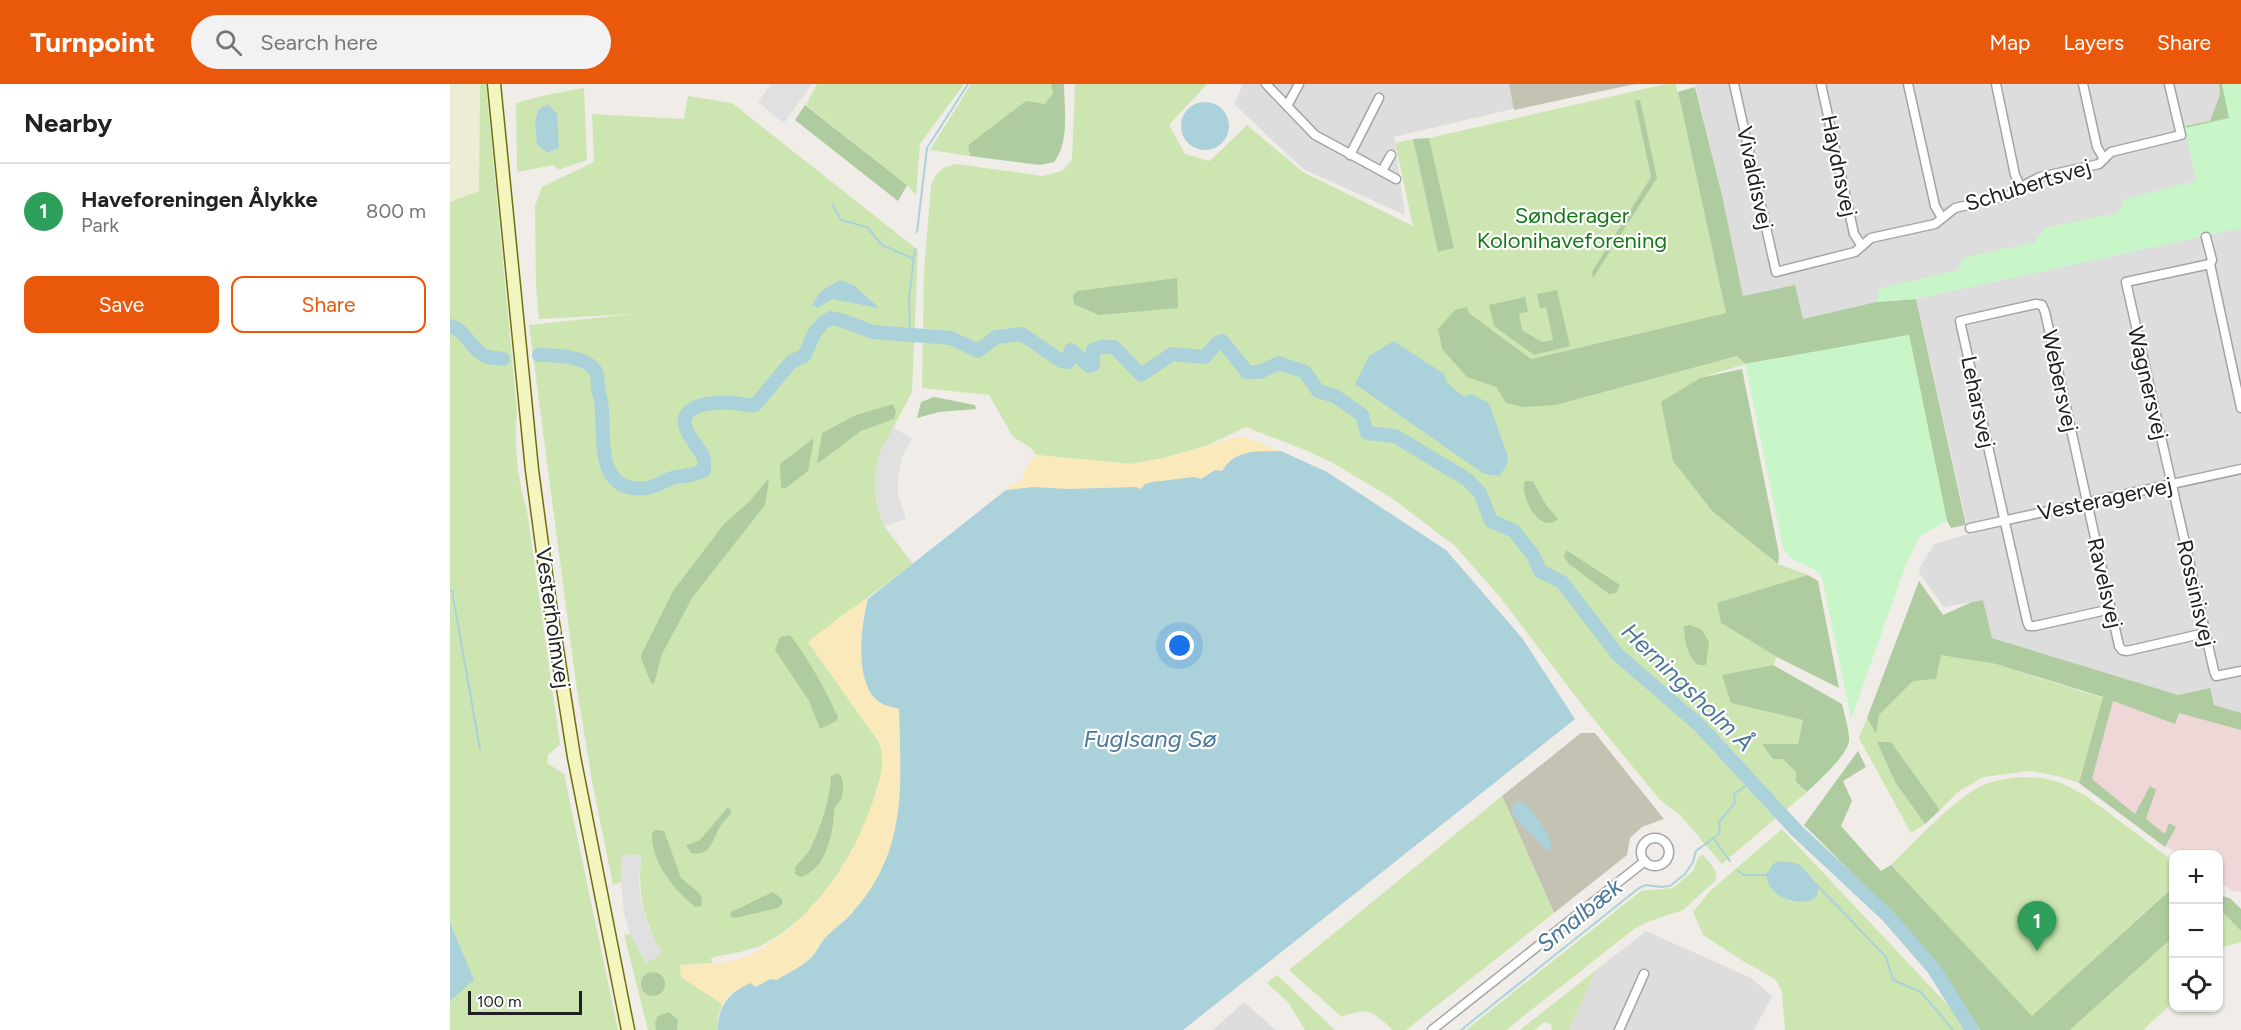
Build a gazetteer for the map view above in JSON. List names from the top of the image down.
{
  "streets": {
    "street": [
      "Haydnsvej",
      "Vivaldisvej",
      "Schubertsvej",
      "Webersvej",
      "Wagnersvej",
      "Leharsvej",
      "Vesteragervej",
      "Ravelsvej",
      "Rossinisvej",
      "Vesterholmvej"
    ]
  },
  "crossings": [
    ["Haydnsvej", "Schubertsvej"],
    ["Vivaldisvej", "Schubertsvej"],
    ["Webersvej", "Leharsvej"],
    ["Webersvej", "Vesteragervej"],
    ["Webersvej", "Ravelsvej"],
    ["Wagnersvej", "Vesteragervej"],
    ["Wagnersvej", "Rossinisvej"],
    ["Leharsvej", "Vesteragervej"],
    ["Vesteragervej", "Ravelsvej"],
    ["Vesteragervej", "Rossinisvej"],
    ["Ravelsvej", "Rossinisvej"]
  ],
  "water": ["Herningsholm Å", "Fuglsang Sø", "Smalbæk"],
  "parks": ["Sønderager Kolonihaveforening"],
  "scale_bar": "100 m",
  "page": {
    "header": "Turnpoint",
    "search": "Search here",
    "nav": ["Map", "Layers", "Share"],
    "heading": "Nearby",
    "list": [
      {
        "mark": "1",
        "name": "Haveforeningen Ålykke",
        "note": "Park",
        "value": "800 m"
      }
    ],
    "buttons": ["Save", "Share"],
    "map_buttons": ["+", "−"],
    "pins": "1",
    "scale": "100 m"
  }
}
